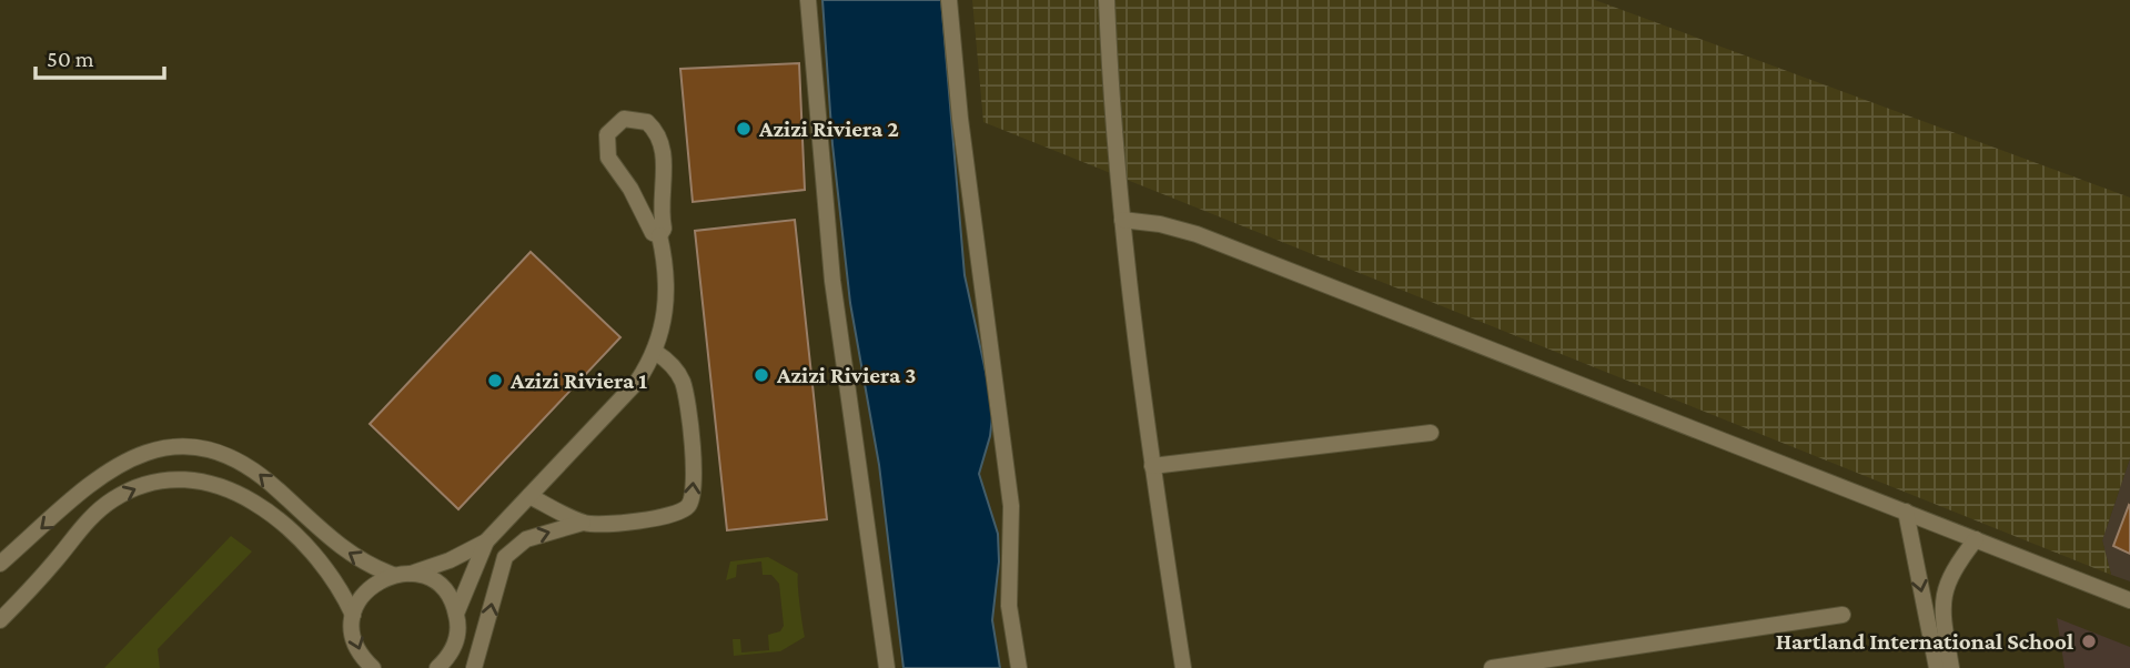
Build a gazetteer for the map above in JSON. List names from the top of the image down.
{
  "places": [
    "Azizi Riviera 2",
    "Azizi Riviera 3",
    "Azizi Riviera 1",
    "Hartland International School"
  ],
  "scale_bar": "50 m"
}
